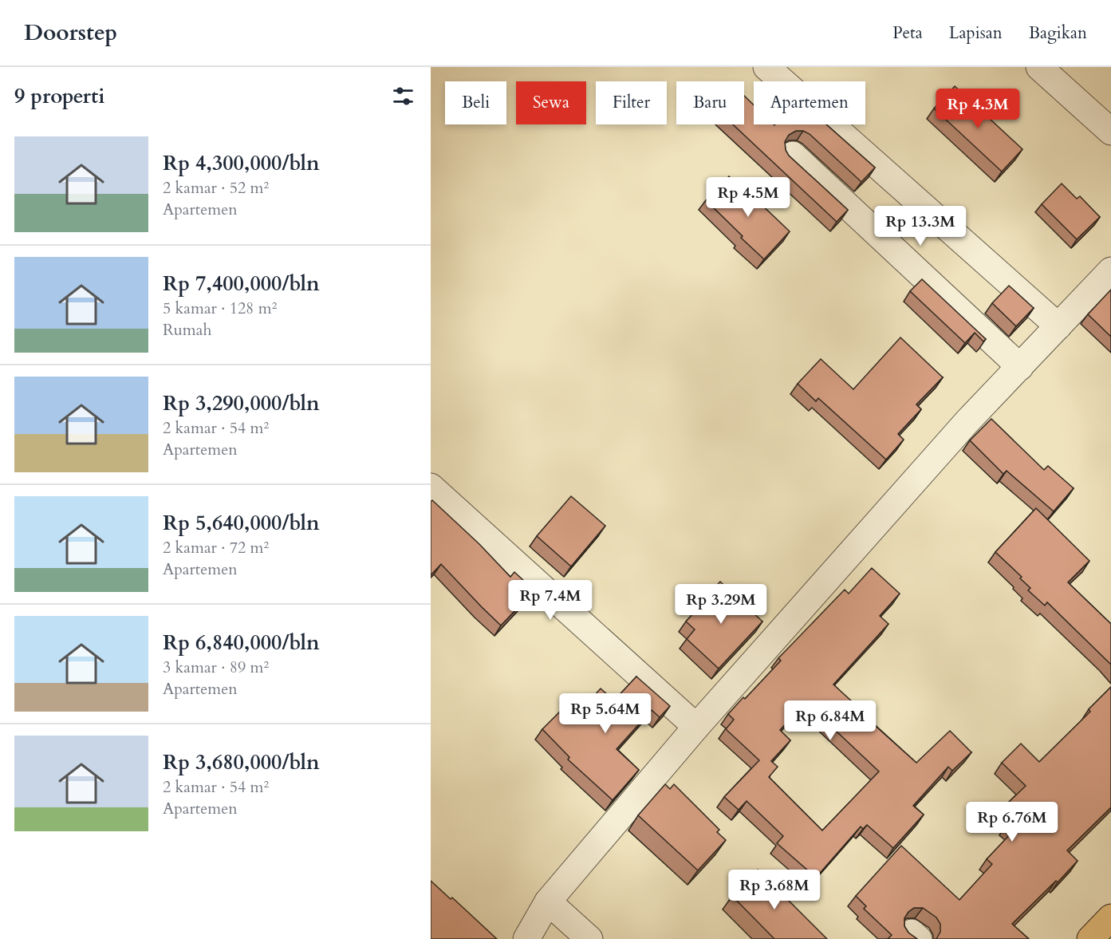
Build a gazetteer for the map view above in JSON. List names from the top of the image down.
{
  "page": {
    "header": "Doorstep",
    "nav": ["Peta", "Lapisan", "Bagikan"],
    "heading": "9 properti",
    "chip": [
      "Beli",
      "Sewa",
      "Filter",
      "Baru",
      "Apartemen"
    ],
    "price": [
      "Rp 4.3M",
      "Rp 4.5M",
      "Rp 13.3M",
      "Rp 7.4M",
      "Rp 3.29M",
      "Rp 5.64M",
      "Rp 6.84M",
      "Rp 6.76M",
      "Rp 3.68M"
    ],
    "list": [
      {
        "name": "Rp 4,300,000/bln",
        "note": "2 kamar · 52 m² · Apartemen"
      },
      {
        "name": "Rp 7,400,000/bln",
        "note": "5 kamar · 128 m² · Rumah"
      },
      {
        "name": "Rp 3,290,000/bln",
        "note": "2 kamar · 54 m² · Apartemen"
      },
      {
        "name": "Rp 5,640,000/bln",
        "note": "2 kamar · 72 m² · Apartemen"
      },
      {
        "name": "Rp 6,840,000/bln",
        "note": "3 kamar · 89 m² · Apartemen"
      },
      {
        "name": "Rp 3,680,000/bln",
        "note": "2 kamar · 54 m² · Apartemen"
      }
    ]
  }
}
